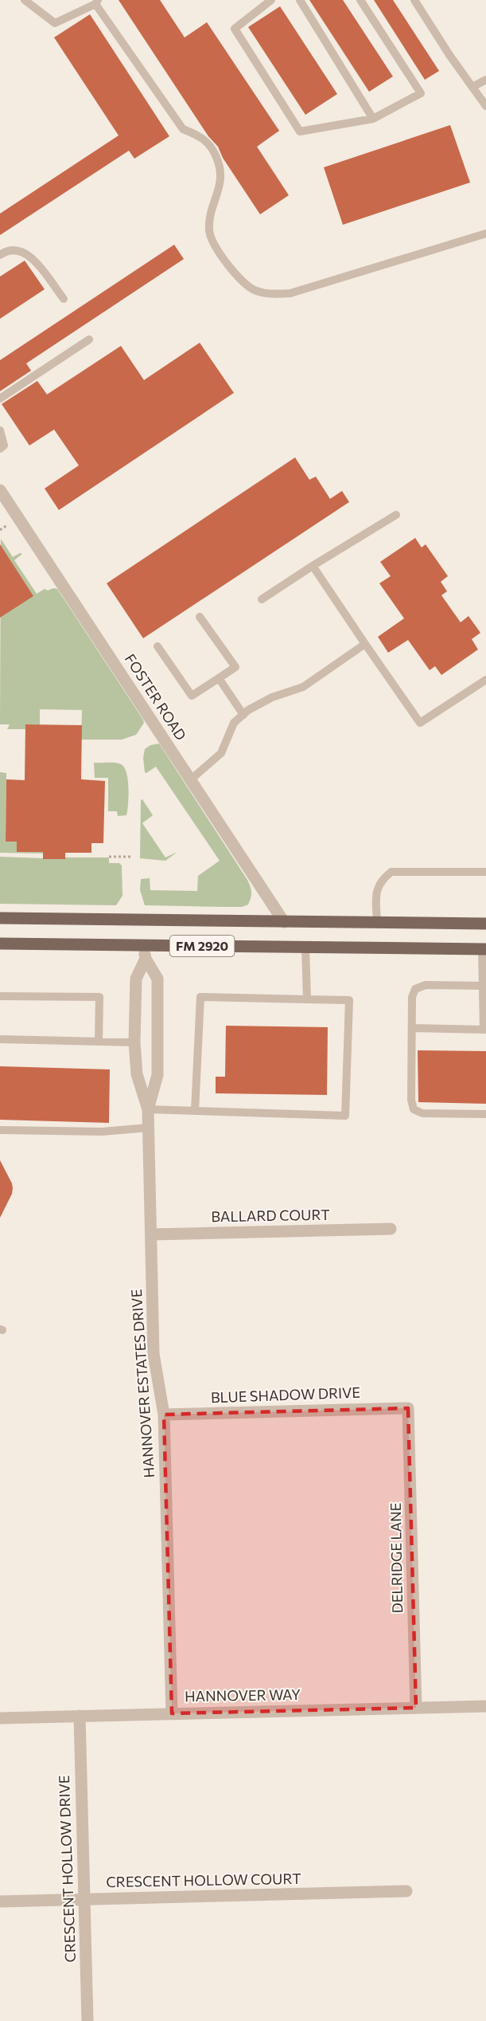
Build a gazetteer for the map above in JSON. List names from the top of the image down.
{
  "streets": {
    "main road": ["FM 2920"],
    "street": [
      "FOSTER ROAD",
      "BALLARD COURT",
      "HANNOVER ESTATES DRIVE",
      "BLUE SHADOW DRIVE",
      "DELRIDGE LANE",
      "HANNOVER WAY",
      "CRESCENT HOLLOW DRIVE",
      "CRESCENT HOLLOW COURT"
    ]
  },
  "crossings": [
    ["FOSTER ROAD", "FM 2920"],
    ["FM 2920", "HANNOVER ESTATES DRIVE"],
    ["BALLARD COURT", "HANNOVER ESTATES DRIVE"],
    ["HANNOVER ESTATES DRIVE", "BLUE SHADOW DRIVE"],
    ["HANNOVER ESTATES DRIVE", "HANNOVER WAY"],
    ["BLUE SHADOW DRIVE", "DELRIDGE LANE"],
    ["DELRIDGE LANE", "HANNOVER WAY"],
    ["HANNOVER WAY", "CRESCENT HOLLOW DRIVE"],
    ["CRESCENT HOLLOW DRIVE", "CRESCENT HOLLOW COURT"]
  ]
}
